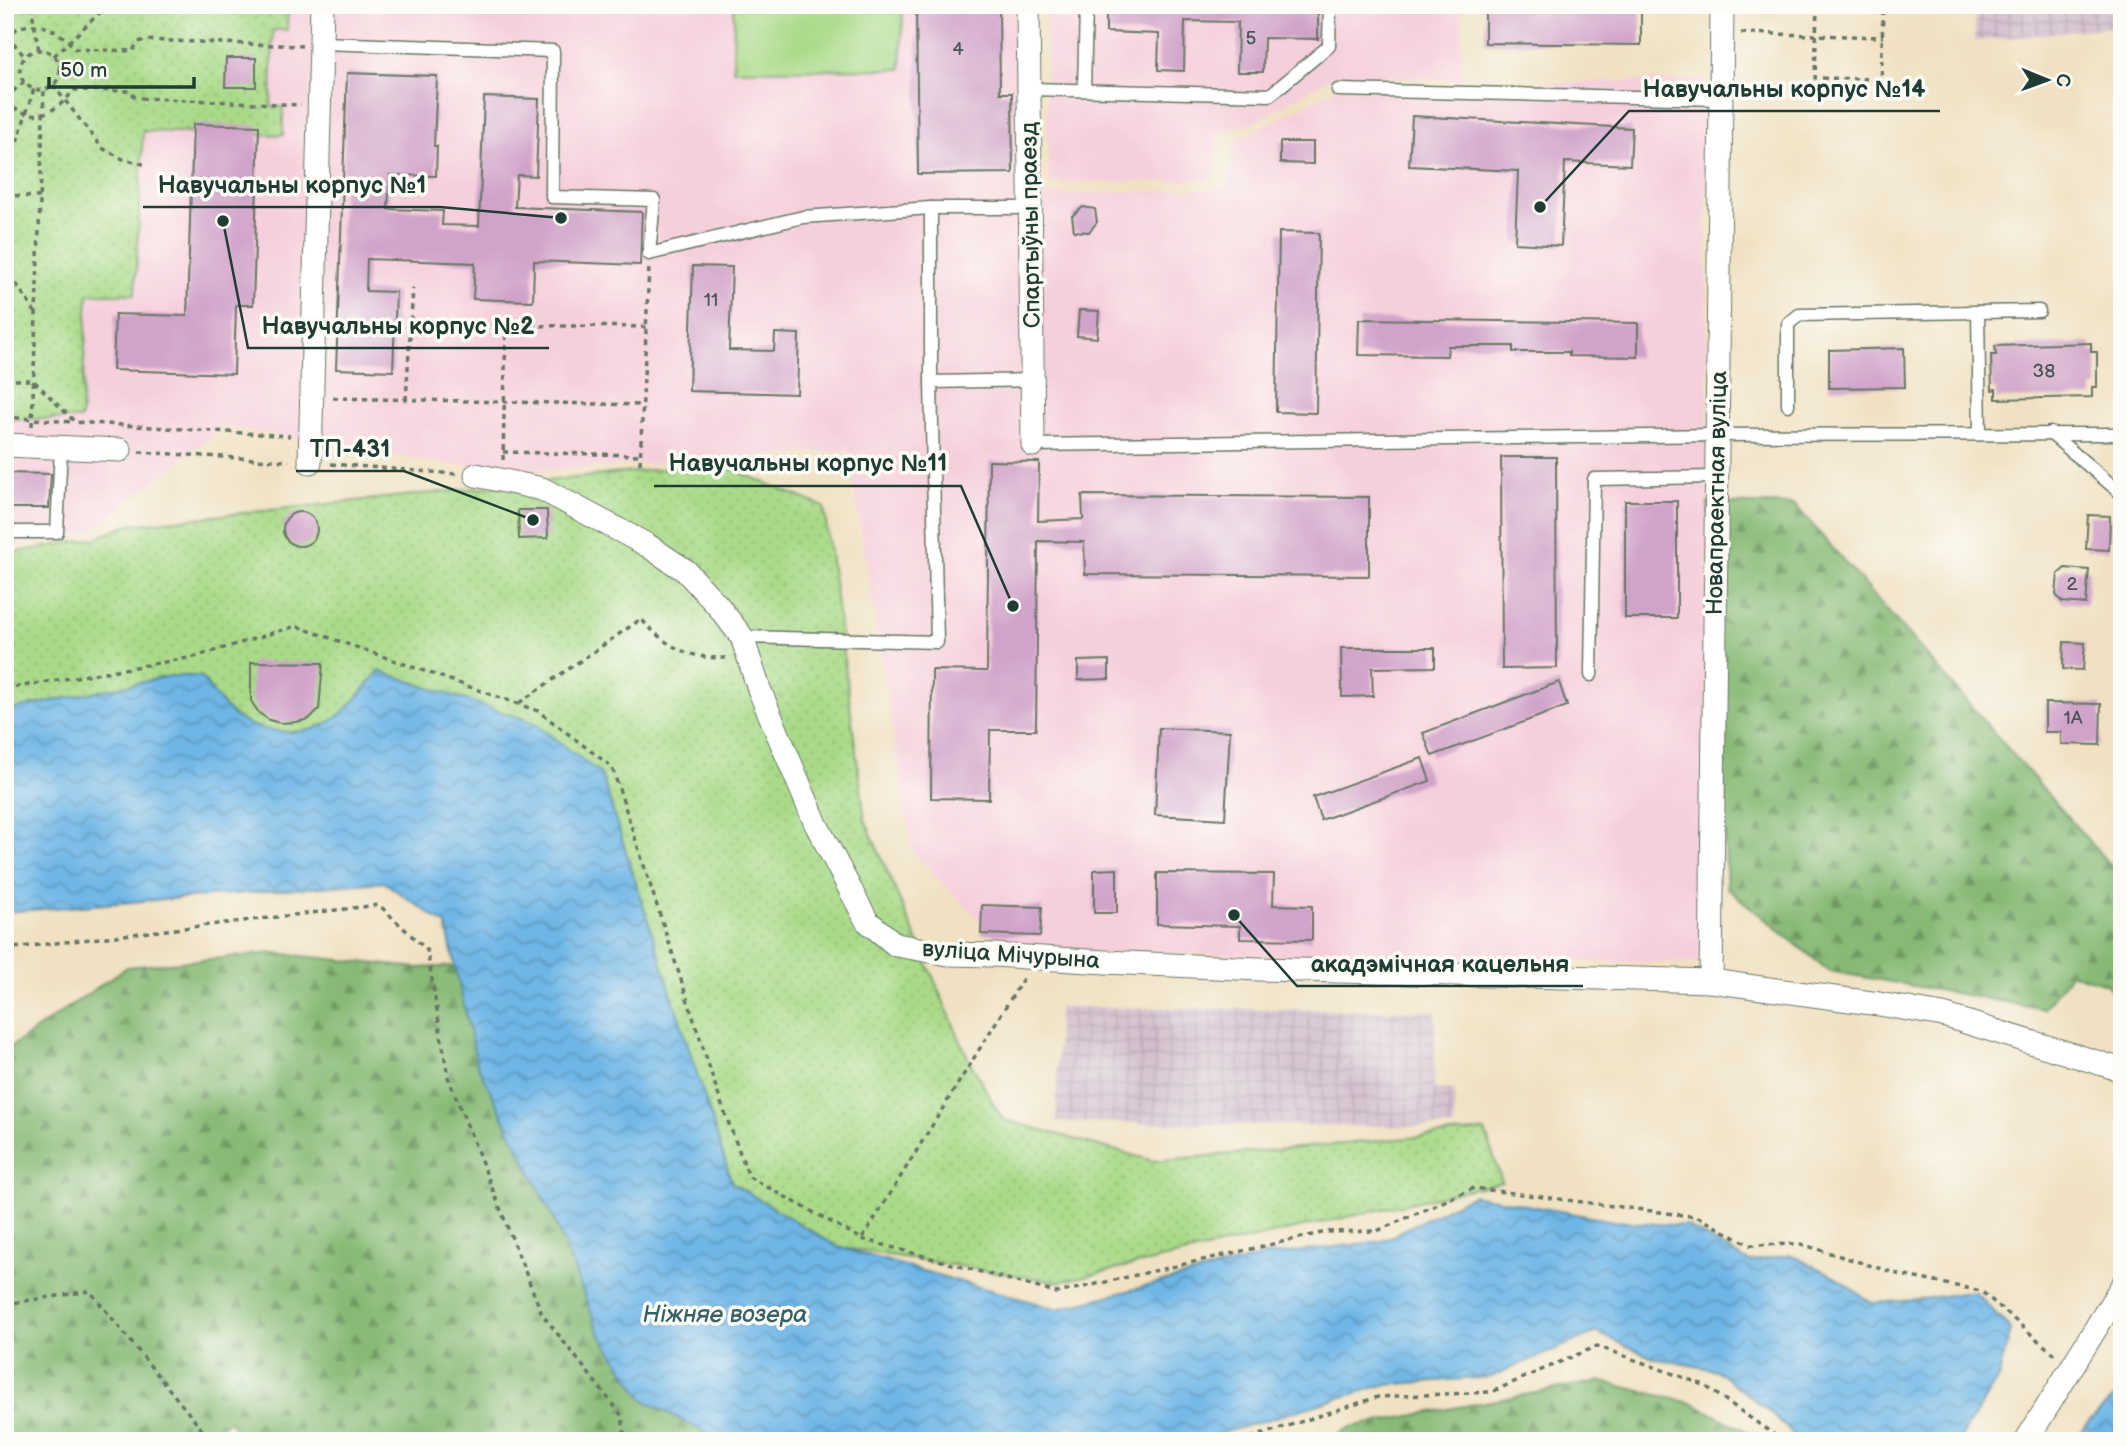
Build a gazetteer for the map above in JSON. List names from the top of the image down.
{
  "streets": {
    "street": ["Спартыўны праезд", "Новапраектная вуліца", "вуліца Мічурына"]
  },
  "crossings": [
    ["Новапраектная вуліца", "вуліца Мічурына"]
  ],
  "water": ["Ніжняе возера"],
  "places": [
    "Навучальны корпус №14",
    "Навучальны корпус №1",
    "Навучальны корпус №2",
    "ТП-431",
    "Навучальны корпус №11",
    "акадэмічная кацельня"
  ],
  "house_numbers": [
    "5",
    "4",
    "11",
    "38",
    "2",
    "1А"
  ],
  "scale_bar": "50 m",
  "north": "right"
}
